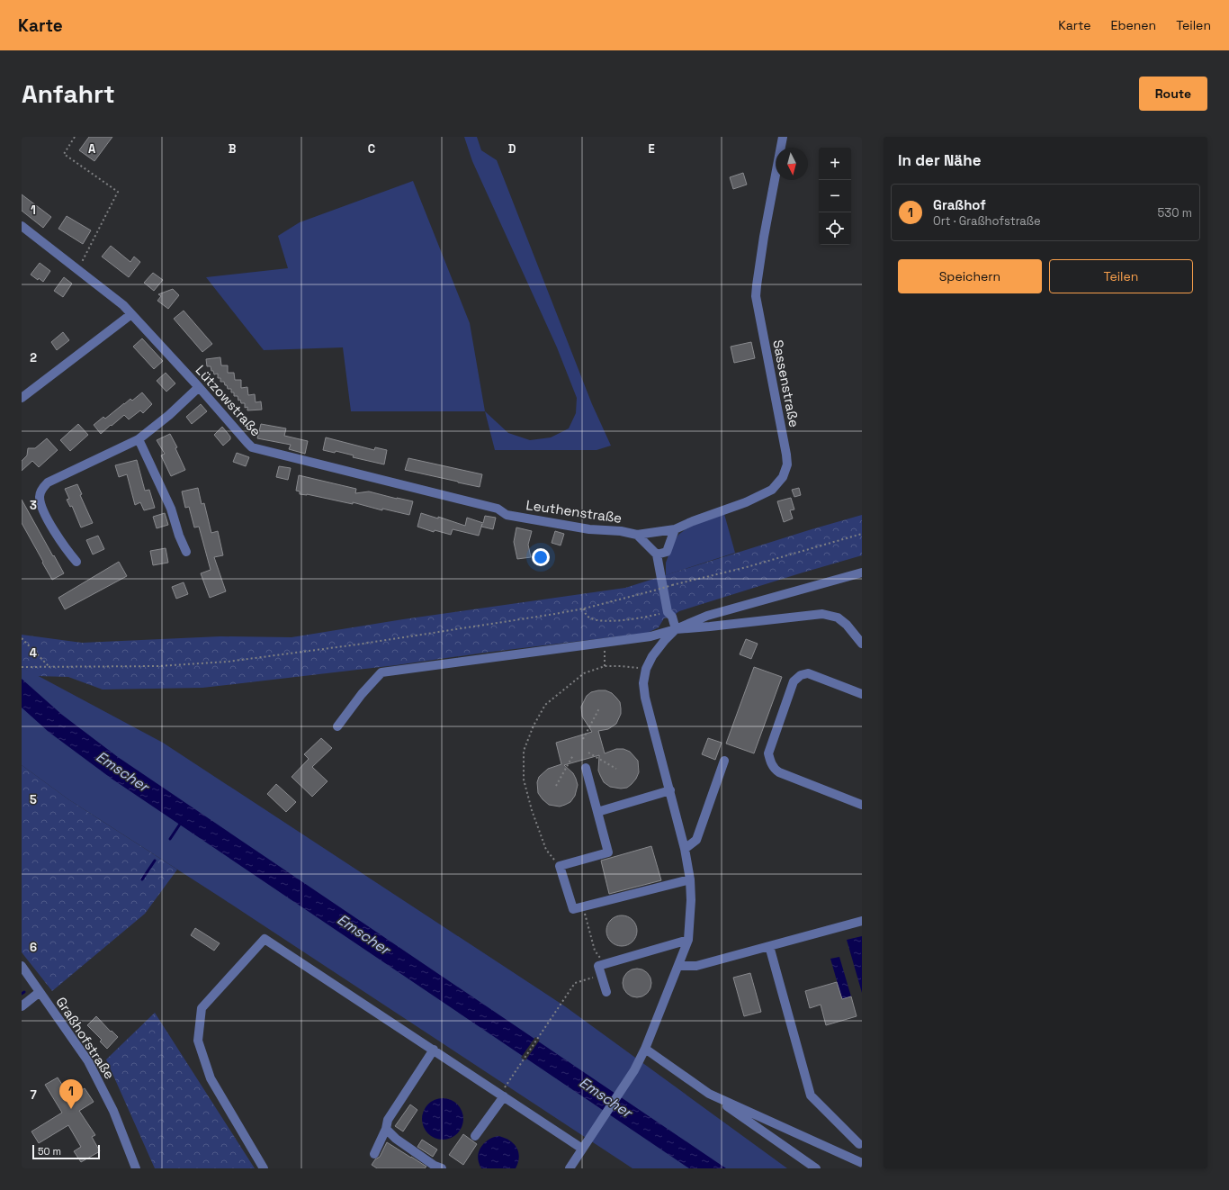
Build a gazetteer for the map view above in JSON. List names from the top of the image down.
{
  "streets": {
    "street": [
      "Sassenstraße",
      "Lützowstraße",
      "Leuthenstraße",
      "Graßhofstraße"
    ]
  },
  "crossings": [
    ["Sassenstraße", "Leuthenstraße"],
    ["Lützowstraße", "Leuthenstraße"]
  ],
  "water": ["Emscher"],
  "scale_bar": "50 m",
  "north": "bottom",
  "page": {
    "header": "Karte",
    "nav": ["Karte", "Ebenen", "Teilen"],
    "buttons": [
      "Route",
      ["Speichern", "Teilen"]
    ],
    "title": "Anfahrt",
    "heading": "In der Nähe",
    "map_buttons": ["+", "−"],
    "list": [
      {
        "mark": "1",
        "name": "Graßhof",
        "note": "Ort · Graßhofstraße",
        "value": "530 m"
      }
    ],
    "pins": "1",
    "scale": "50 m"
  },
  "grid": {
    "columns": [
      "A",
      "B",
      "C",
      "D",
      "E"
    ],
    "rows": [
      "1",
      "2",
      "3",
      "4",
      "5",
      "6",
      "7"
    ]
  }
}
